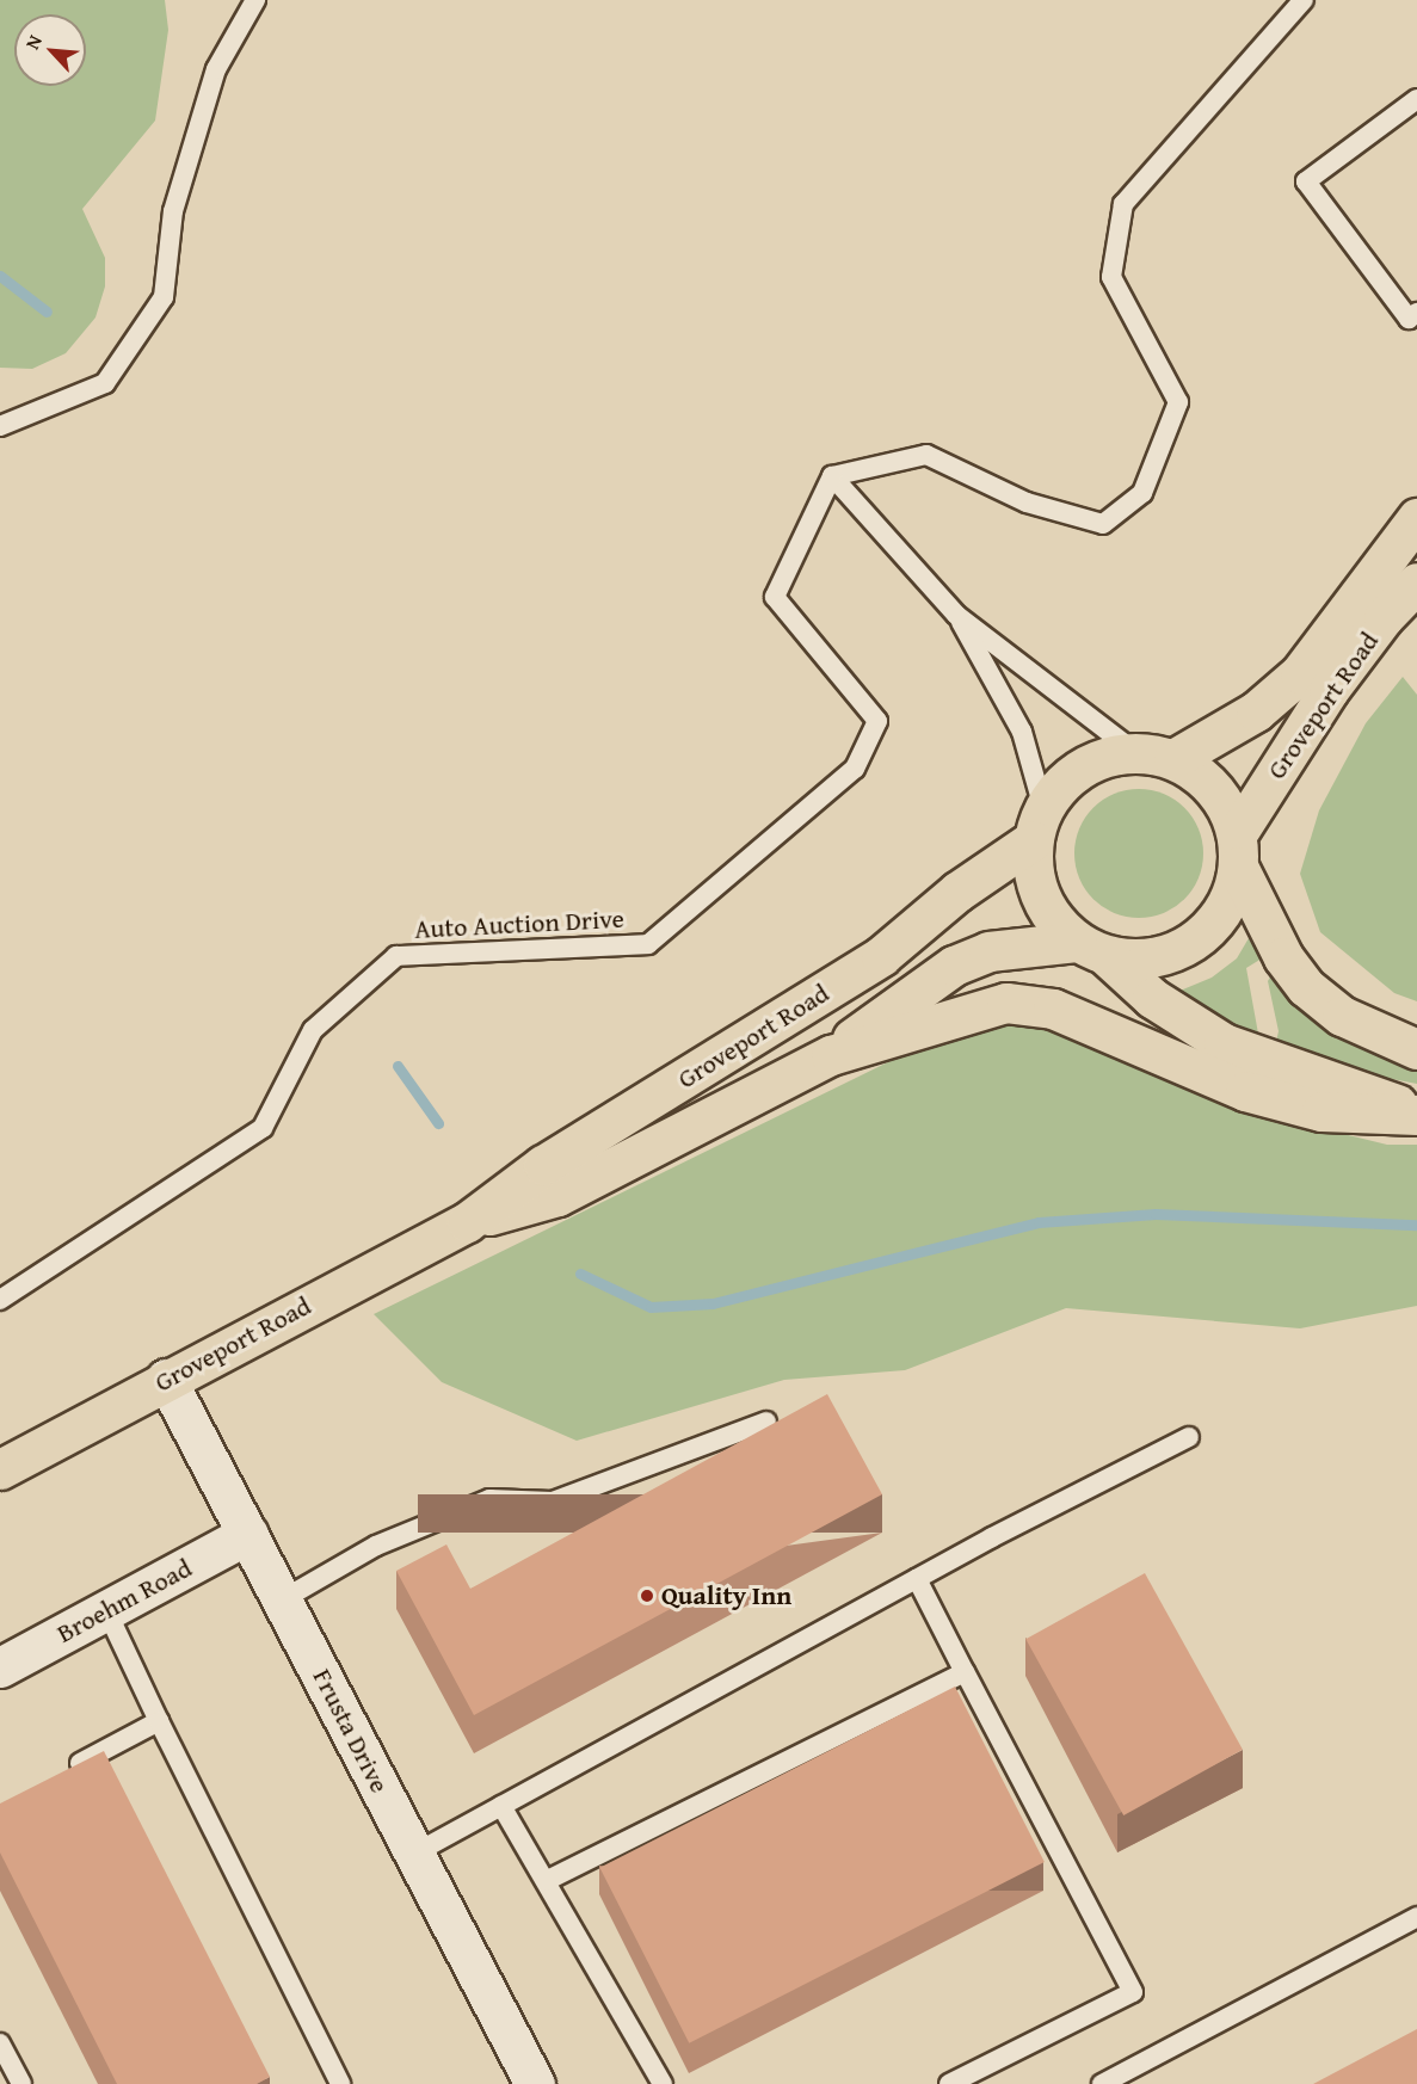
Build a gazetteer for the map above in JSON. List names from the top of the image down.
{
  "streets": {
    "main road": ["Groveport Road"],
    "street": ["Broehm Road", "Frusta Drive"],
    "lane": ["Auto Auction Drive"]
  },
  "crossings": [
    ["Groveport Road", "Frusta Drive"],
    ["Broehm Road", "Frusta Drive"]
  ],
  "places": ["Quality Inn"],
  "north": "top left"
}
